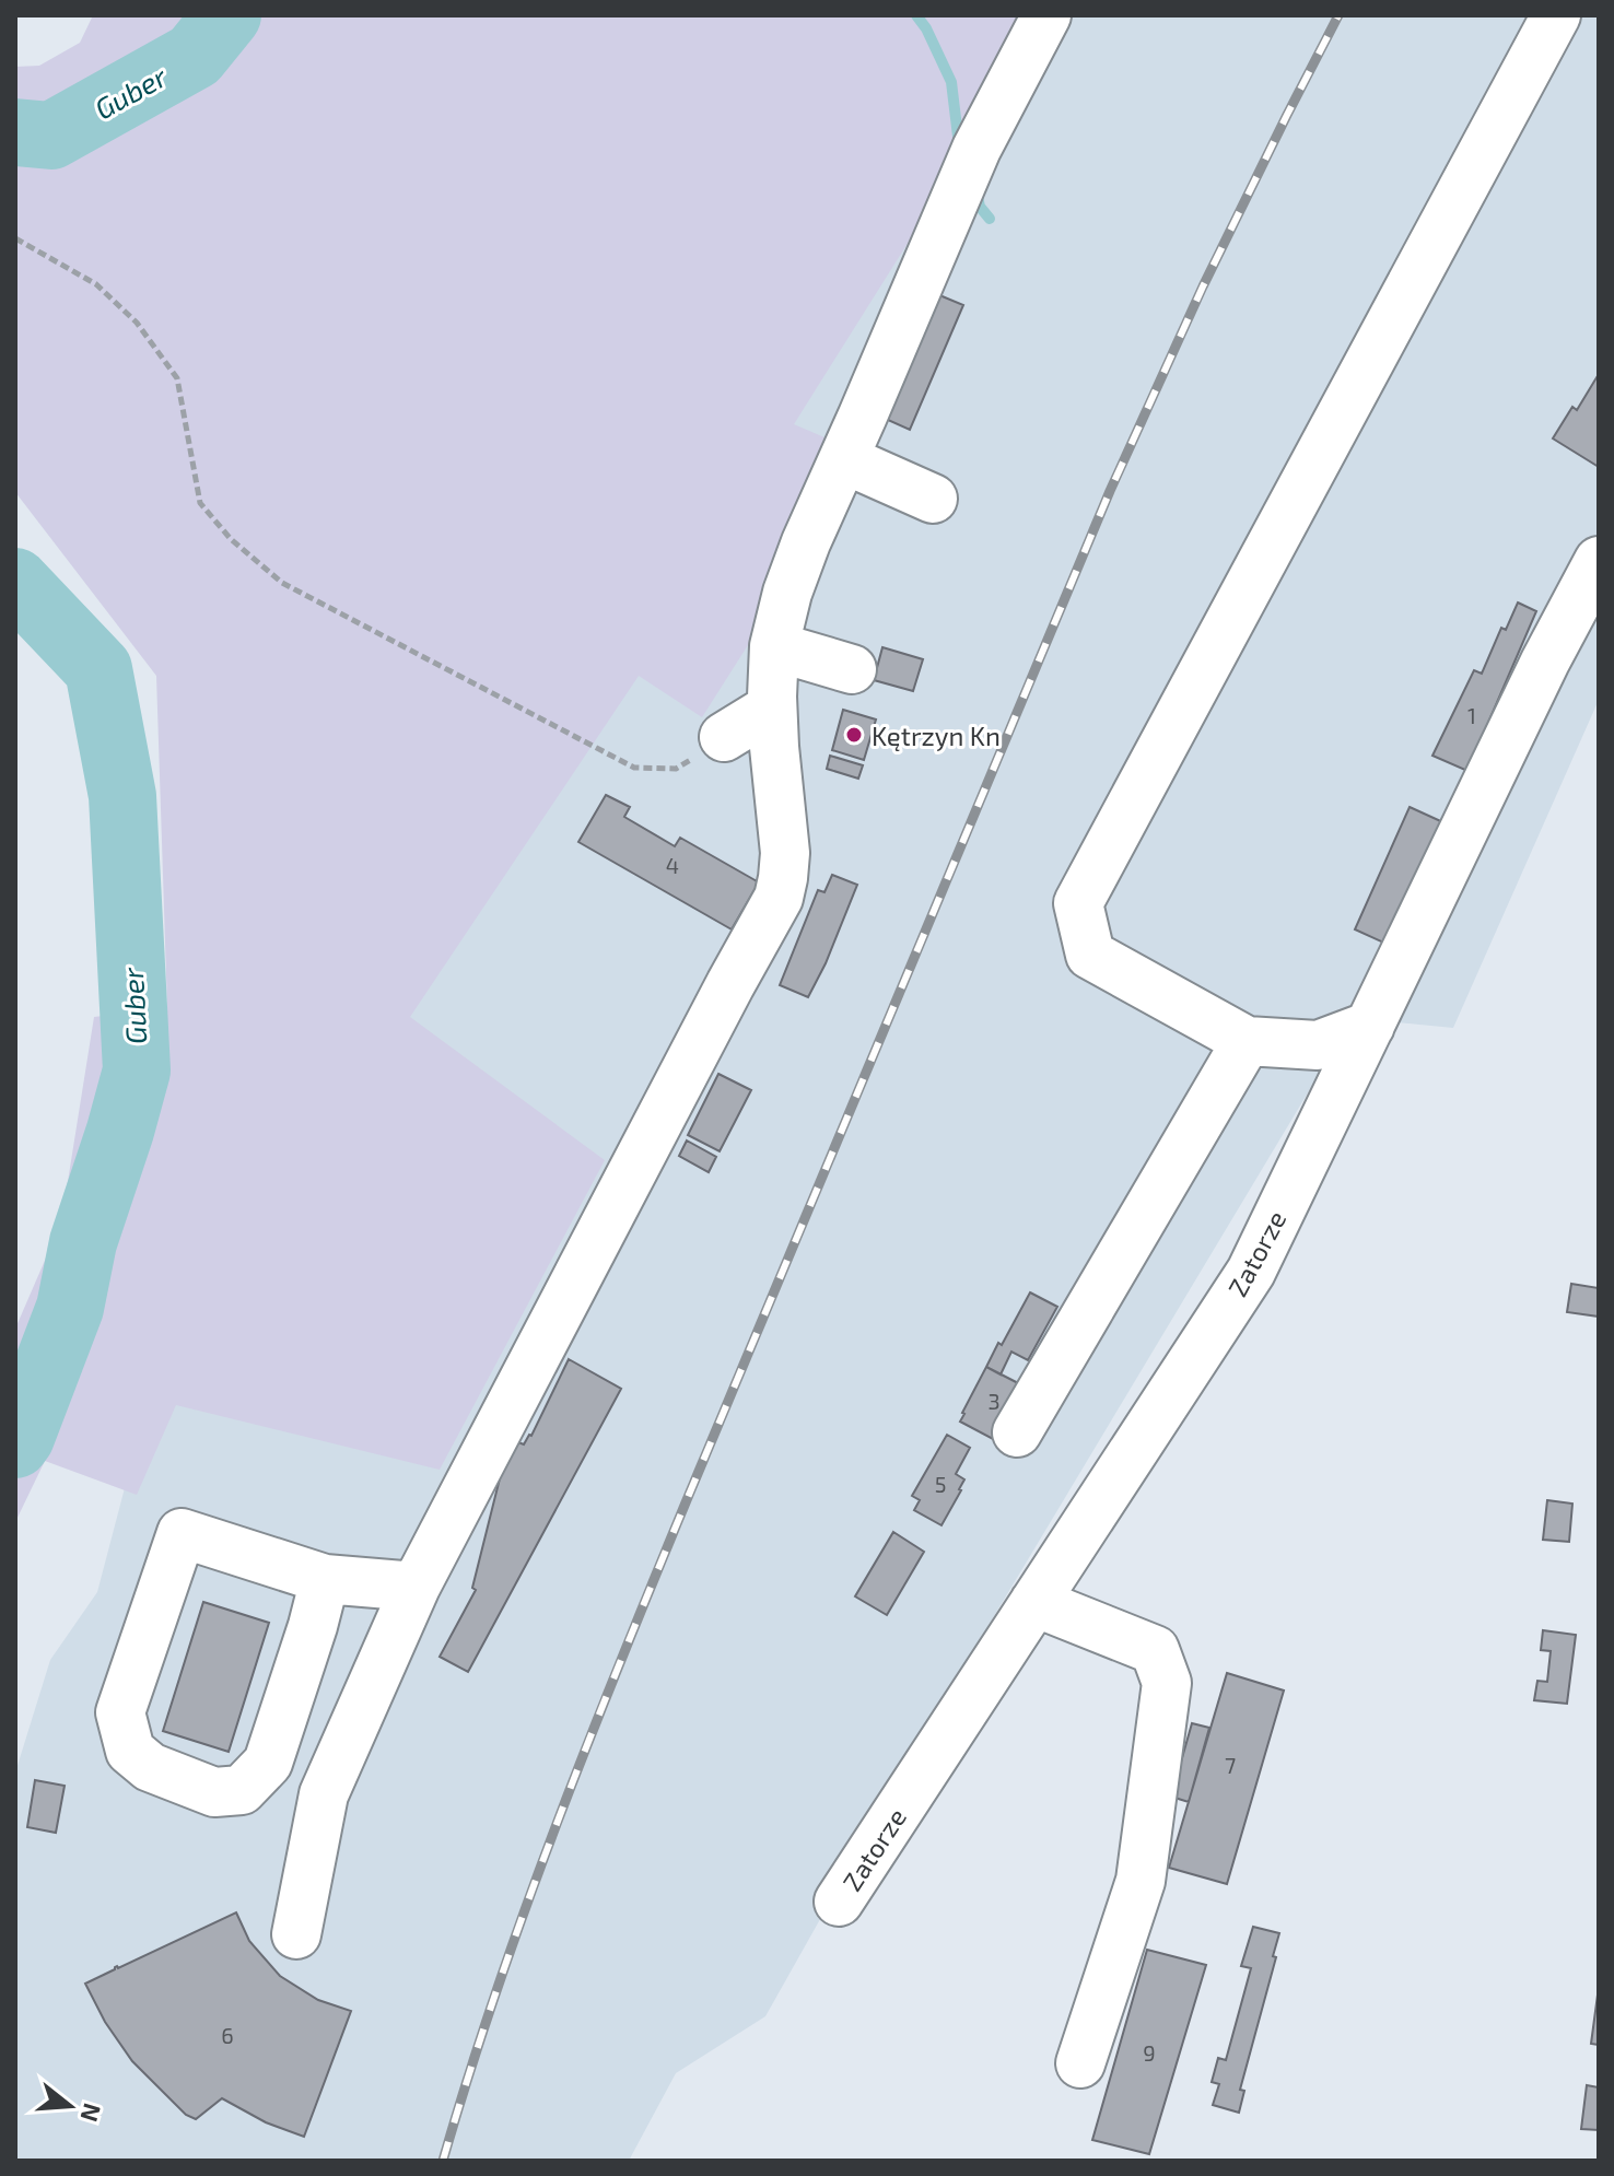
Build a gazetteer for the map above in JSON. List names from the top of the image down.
{
  "streets": {
    "street": ["Zatorze"]
  },
  "water": ["Guber"],
  "places": ["Kętrzyn Kn"],
  "house_numbers": [
    "1",
    "4",
    "3",
    "5",
    "7",
    "6",
    "9"
  ],
  "north": "right"
}
